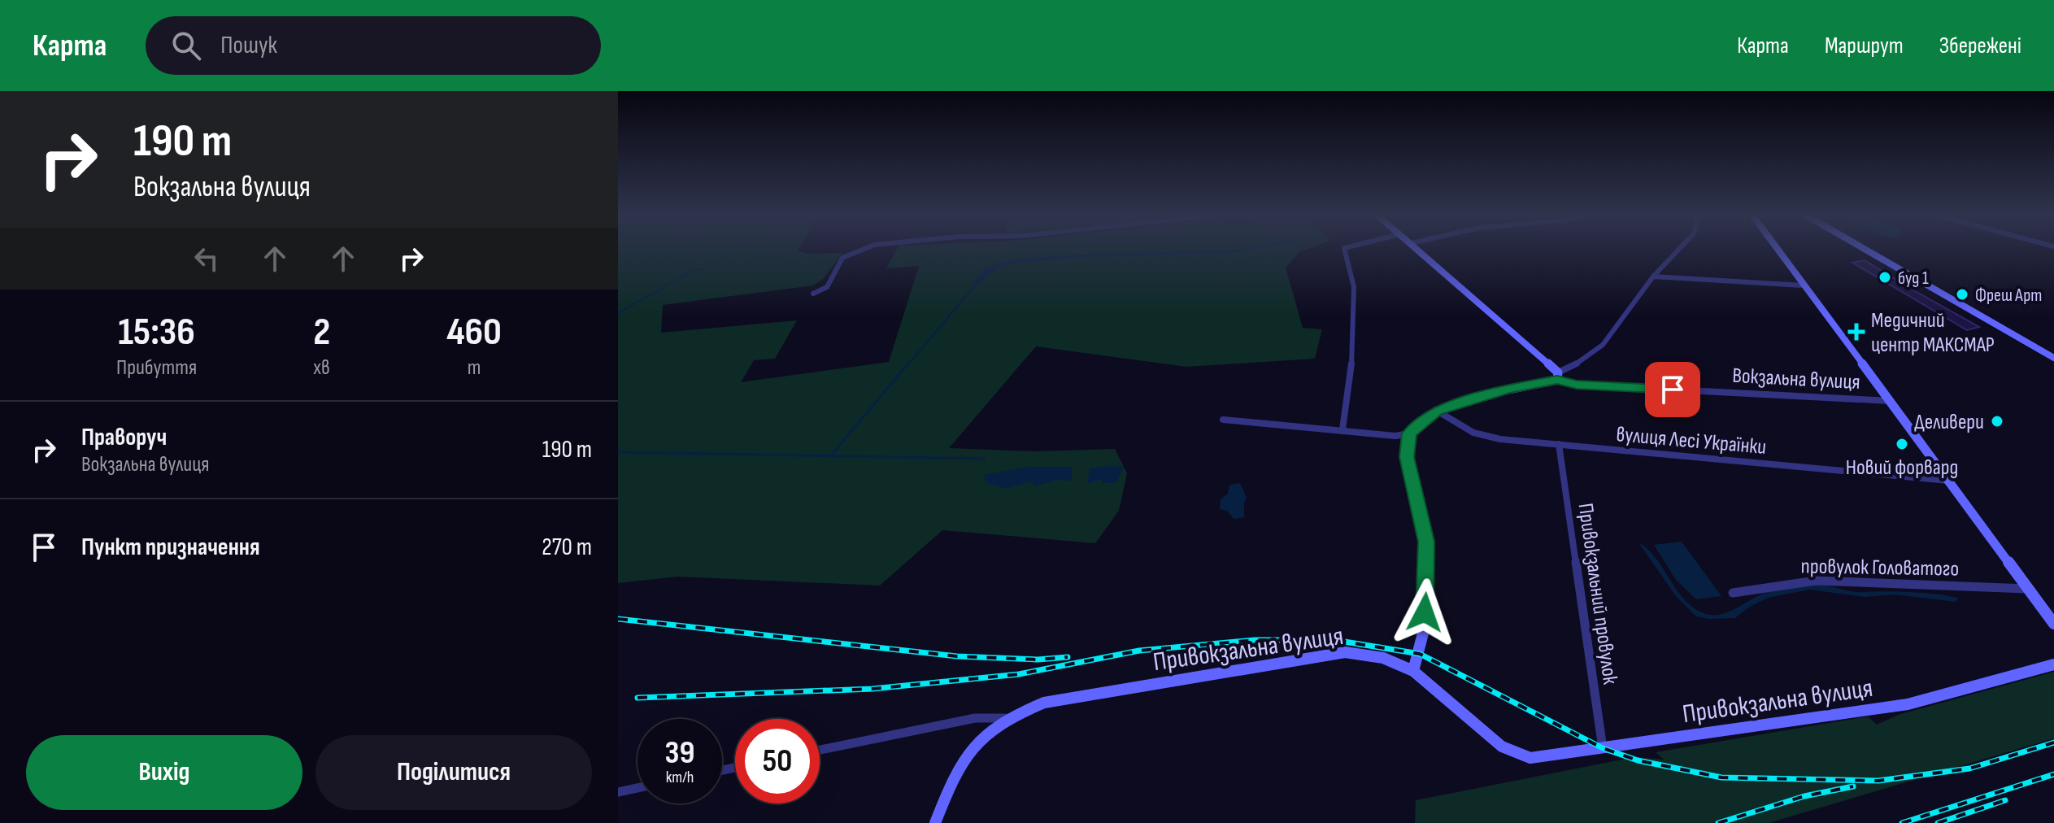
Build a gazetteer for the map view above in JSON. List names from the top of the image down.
{
  "streets": {
    "main road": ["Вокзальна вулиця", "Привокзальна вулиця"],
    "street": ["вулиця Лесі Українки", "провулок Головатого", "Привокзальний провулок"]
  },
  "crossings": [
    ["Вокзальна вулиця", "вулиця Лесі Українки"],
    ["вулиця Лесі Українки", "Привокзальний провулок"],
    ["Привокзальний провулок", "Привокзальна вулиця"]
  ],
  "places": {
    "other": [
      "буд 1",
      "Фреш Арт",
      "Деливери",
      "Новий форвард"
    ],
    "health": ["Медичний центр МАКСМАР"]
  },
  "page": {
    "header": "Карта",
    "search": "Пошук",
    "nav": ["Карта", "Маршрут", "Збережені"],
    "turn": ["190 m", "Вокзальна вулиця"],
    "eta": [
      "15:36",
      "Прибуття",
      "2",
      "хв",
      "460",
      "m"
    ],
    "list": [
      {
        "name": "Праворуч",
        "note": "Вокзальна вулиця",
        "value": "190 m"
      },
      {
        "name": "Пункт призначення",
        "value": "270 m"
      }
    ],
    "speed": "39 km/h",
    "limit": "50",
    "buttons": ["Вихід", "Поділитися"]
  }
}
